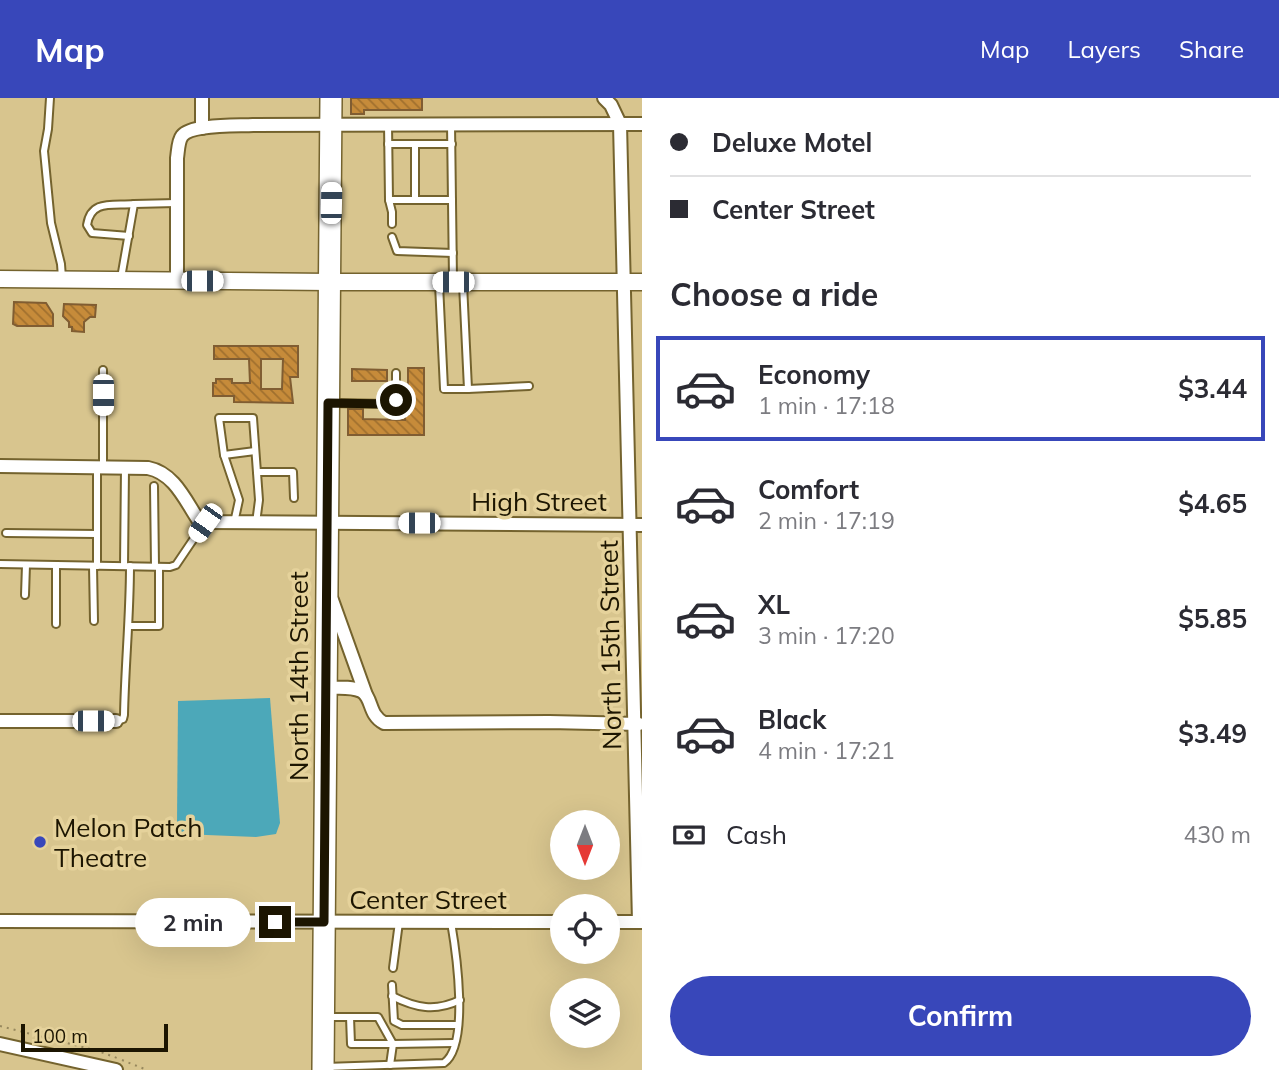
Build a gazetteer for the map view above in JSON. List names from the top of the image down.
{
  "streets": {
    "highway": ["North 14th Street"],
    "street": ["High Street", "North 15th Street", "Center Street"]
  },
  "crossings": [
    ["High Street", "North 15th Street"],
    ["High Street", "North 14th Street"],
    ["North 14th Street", "Center Street"]
  ],
  "places": ["Melon Patch Theatre"],
  "scale_bar": "100 m",
  "north": "bottom",
  "page": {
    "header": "Map",
    "nav": ["Map", "Layers", "Share"],
    "banner": ["Deluxe Motel", "Center Street"],
    "heading": "Choose a ride",
    "list": [
      {
        "name": "Economy",
        "note": "1 min · 17:18",
        "value": "$3.44"
      },
      {
        "name": "Comfort",
        "note": "2 min · 17:19",
        "value": "$4.65"
      },
      {
        "name": "XL",
        "note": "3 min · 17:20",
        "value": "$5.85"
      },
      {
        "name": "Black",
        "note": "4 min · 17:21",
        "value": "$3.49"
      }
    ],
    "pay": ["Cash", "430 m"],
    "bubble": "2 min",
    "buttons": "Confirm",
    "scale": "100 m"
  }
}
